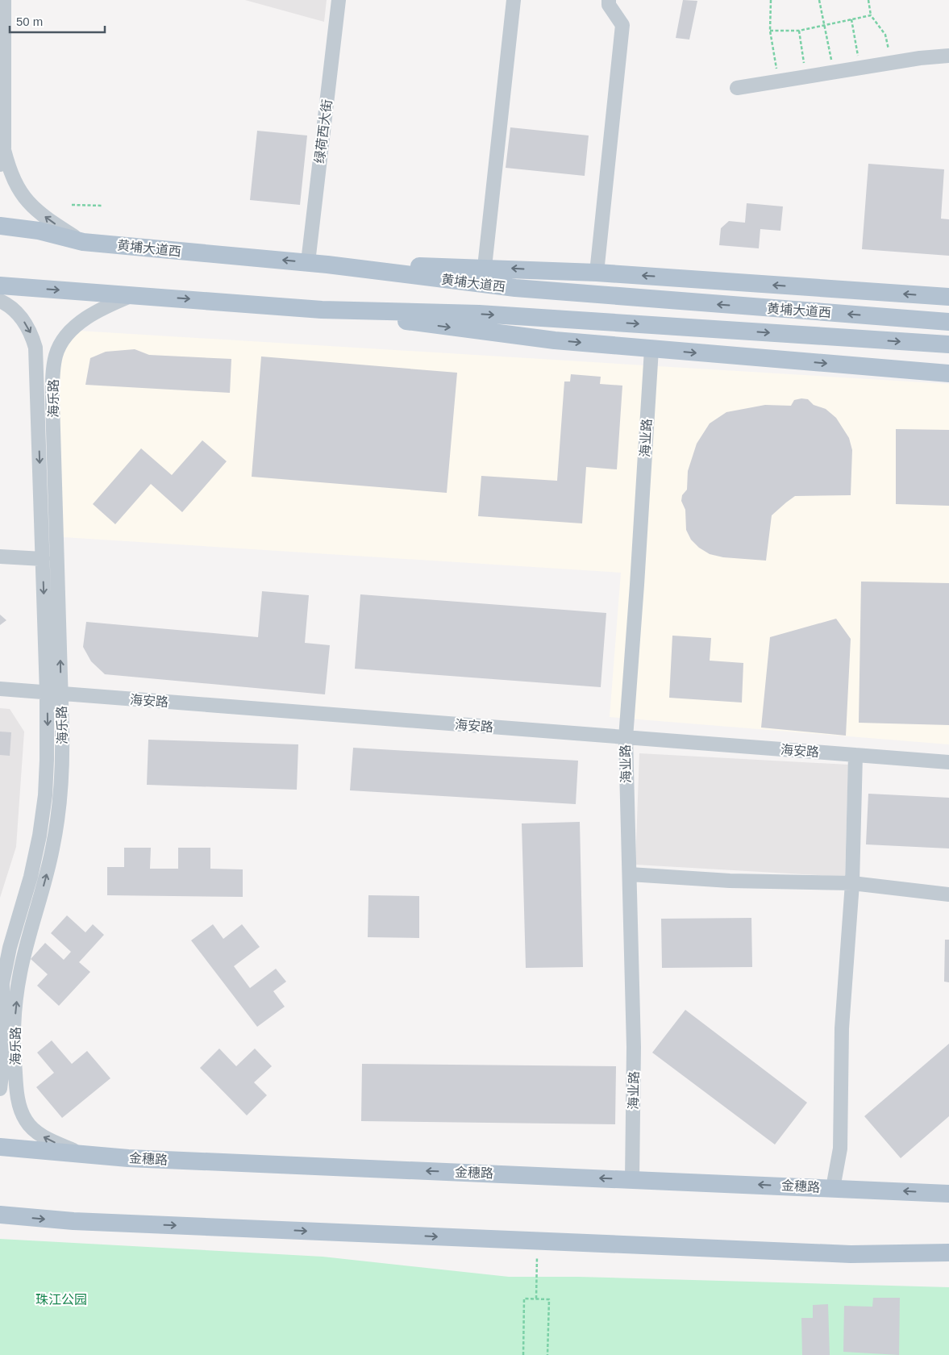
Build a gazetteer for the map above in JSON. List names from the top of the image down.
{
  "streets": {
    "main road": ["黄埔大道西", "金穗路"],
    "street": [
      "绿荷西大街",
      "海乐路",
      "海业路",
      "海安路"
    ]
  },
  "crossings": [
    ["绿荷西大街", "黄埔大道西"],
    ["黄埔大道西", "海乐路"],
    ["海乐路", "海安路"],
    ["海乐路", "金穗路"],
    ["海业路", "海安路"],
    ["海业路", "金穗路"]
  ],
  "parks": ["珠江公园"],
  "scale_bar": "50 m"
}
